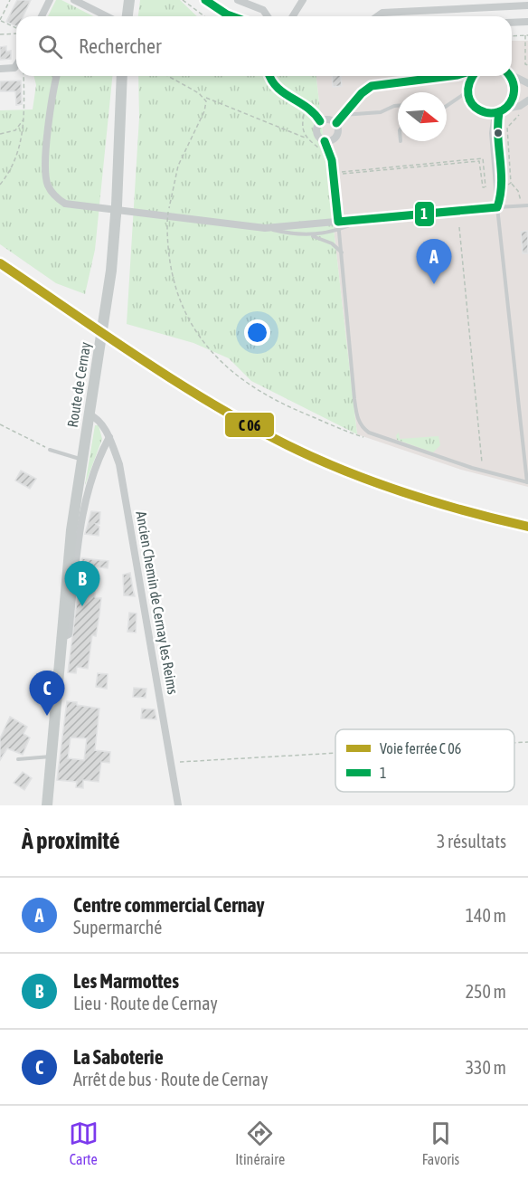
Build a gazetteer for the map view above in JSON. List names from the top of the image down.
{
  "streets": {
    "main road": ["Route de Cernay"],
    "street": ["Ancien Chemin de Cernay les Reims"]
  },
  "crossings": [
    ["Route de Cernay", "Ancien Chemin de Cernay les Reims"]
  ],
  "lines": ["transit line 1"],
  "legend": ["Voie ferrée C 06", "1"],
  "north": "right",
  "page": {
    "search": "Rechercher",
    "pins": ["A", "B", "C"],
    "heading": ["À proximité", "3 résultats"],
    "list": [
      {
        "mark": "A",
        "name": "Centre commercial Cernay",
        "note": "Supermarché",
        "value": "140 m"
      },
      {
        "mark": "B",
        "name": "Les Marmottes",
        "note": "Lieu · Route de Cernay",
        "value": "250 m"
      },
      {
        "mark": "C",
        "name": "La Saboterie",
        "note": "Arrêt de bus · Route de Cernay",
        "value": "330 m"
      }
    ],
    "nav": ["Carte", "Itinéraire", "Favoris"]
  }
}
